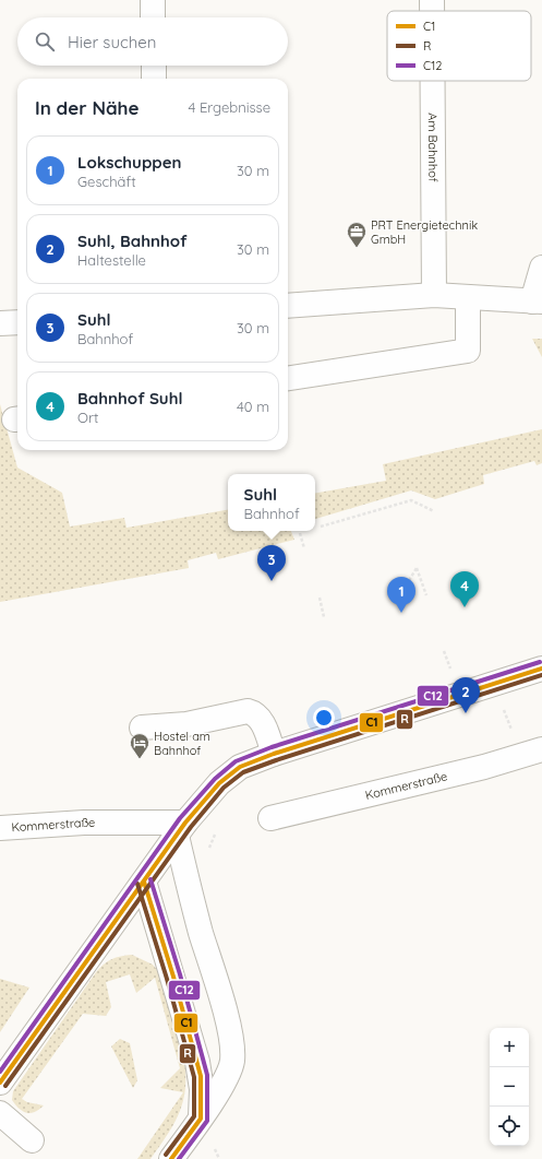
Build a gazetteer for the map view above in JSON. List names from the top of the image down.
{
  "streets": {
    "street": ["Am Bahnhof", "Kommerstraße"]
  },
  "places": {
    "office": ["PRT Energietechnik GmbH"],
    "hotel": ["Hostel am Bahnhof"]
  },
  "lines": ["transit line C12", "transit line C1", "transit line R"],
  "legend": ["C1", "R", "C12"],
  "page": {
    "search": "Hier suchen",
    "heading": ["In der Nähe", "4 Ergebnisse"],
    "list": [
      {
        "mark": "1",
        "name": "Lokschuppen",
        "note": "Geschäft",
        "value": "30 m"
      },
      {
        "mark": "2",
        "name": "Suhl, Bahnhof",
        "note": "Haltestelle",
        "value": "30 m"
      },
      {
        "mark": "3",
        "name": "Suhl",
        "note": "Bahnhof",
        "value": "30 m"
      },
      {
        "mark": "4",
        "name": "Bahnhof Suhl",
        "note": "Ort",
        "value": "40 m"
      }
    ],
    "popup": ["Suhl", "Bahnhof"],
    "pins": [
      "3",
      "4",
      "1",
      "2"
    ],
    "map_buttons": ["+", "−"]
  }
}
